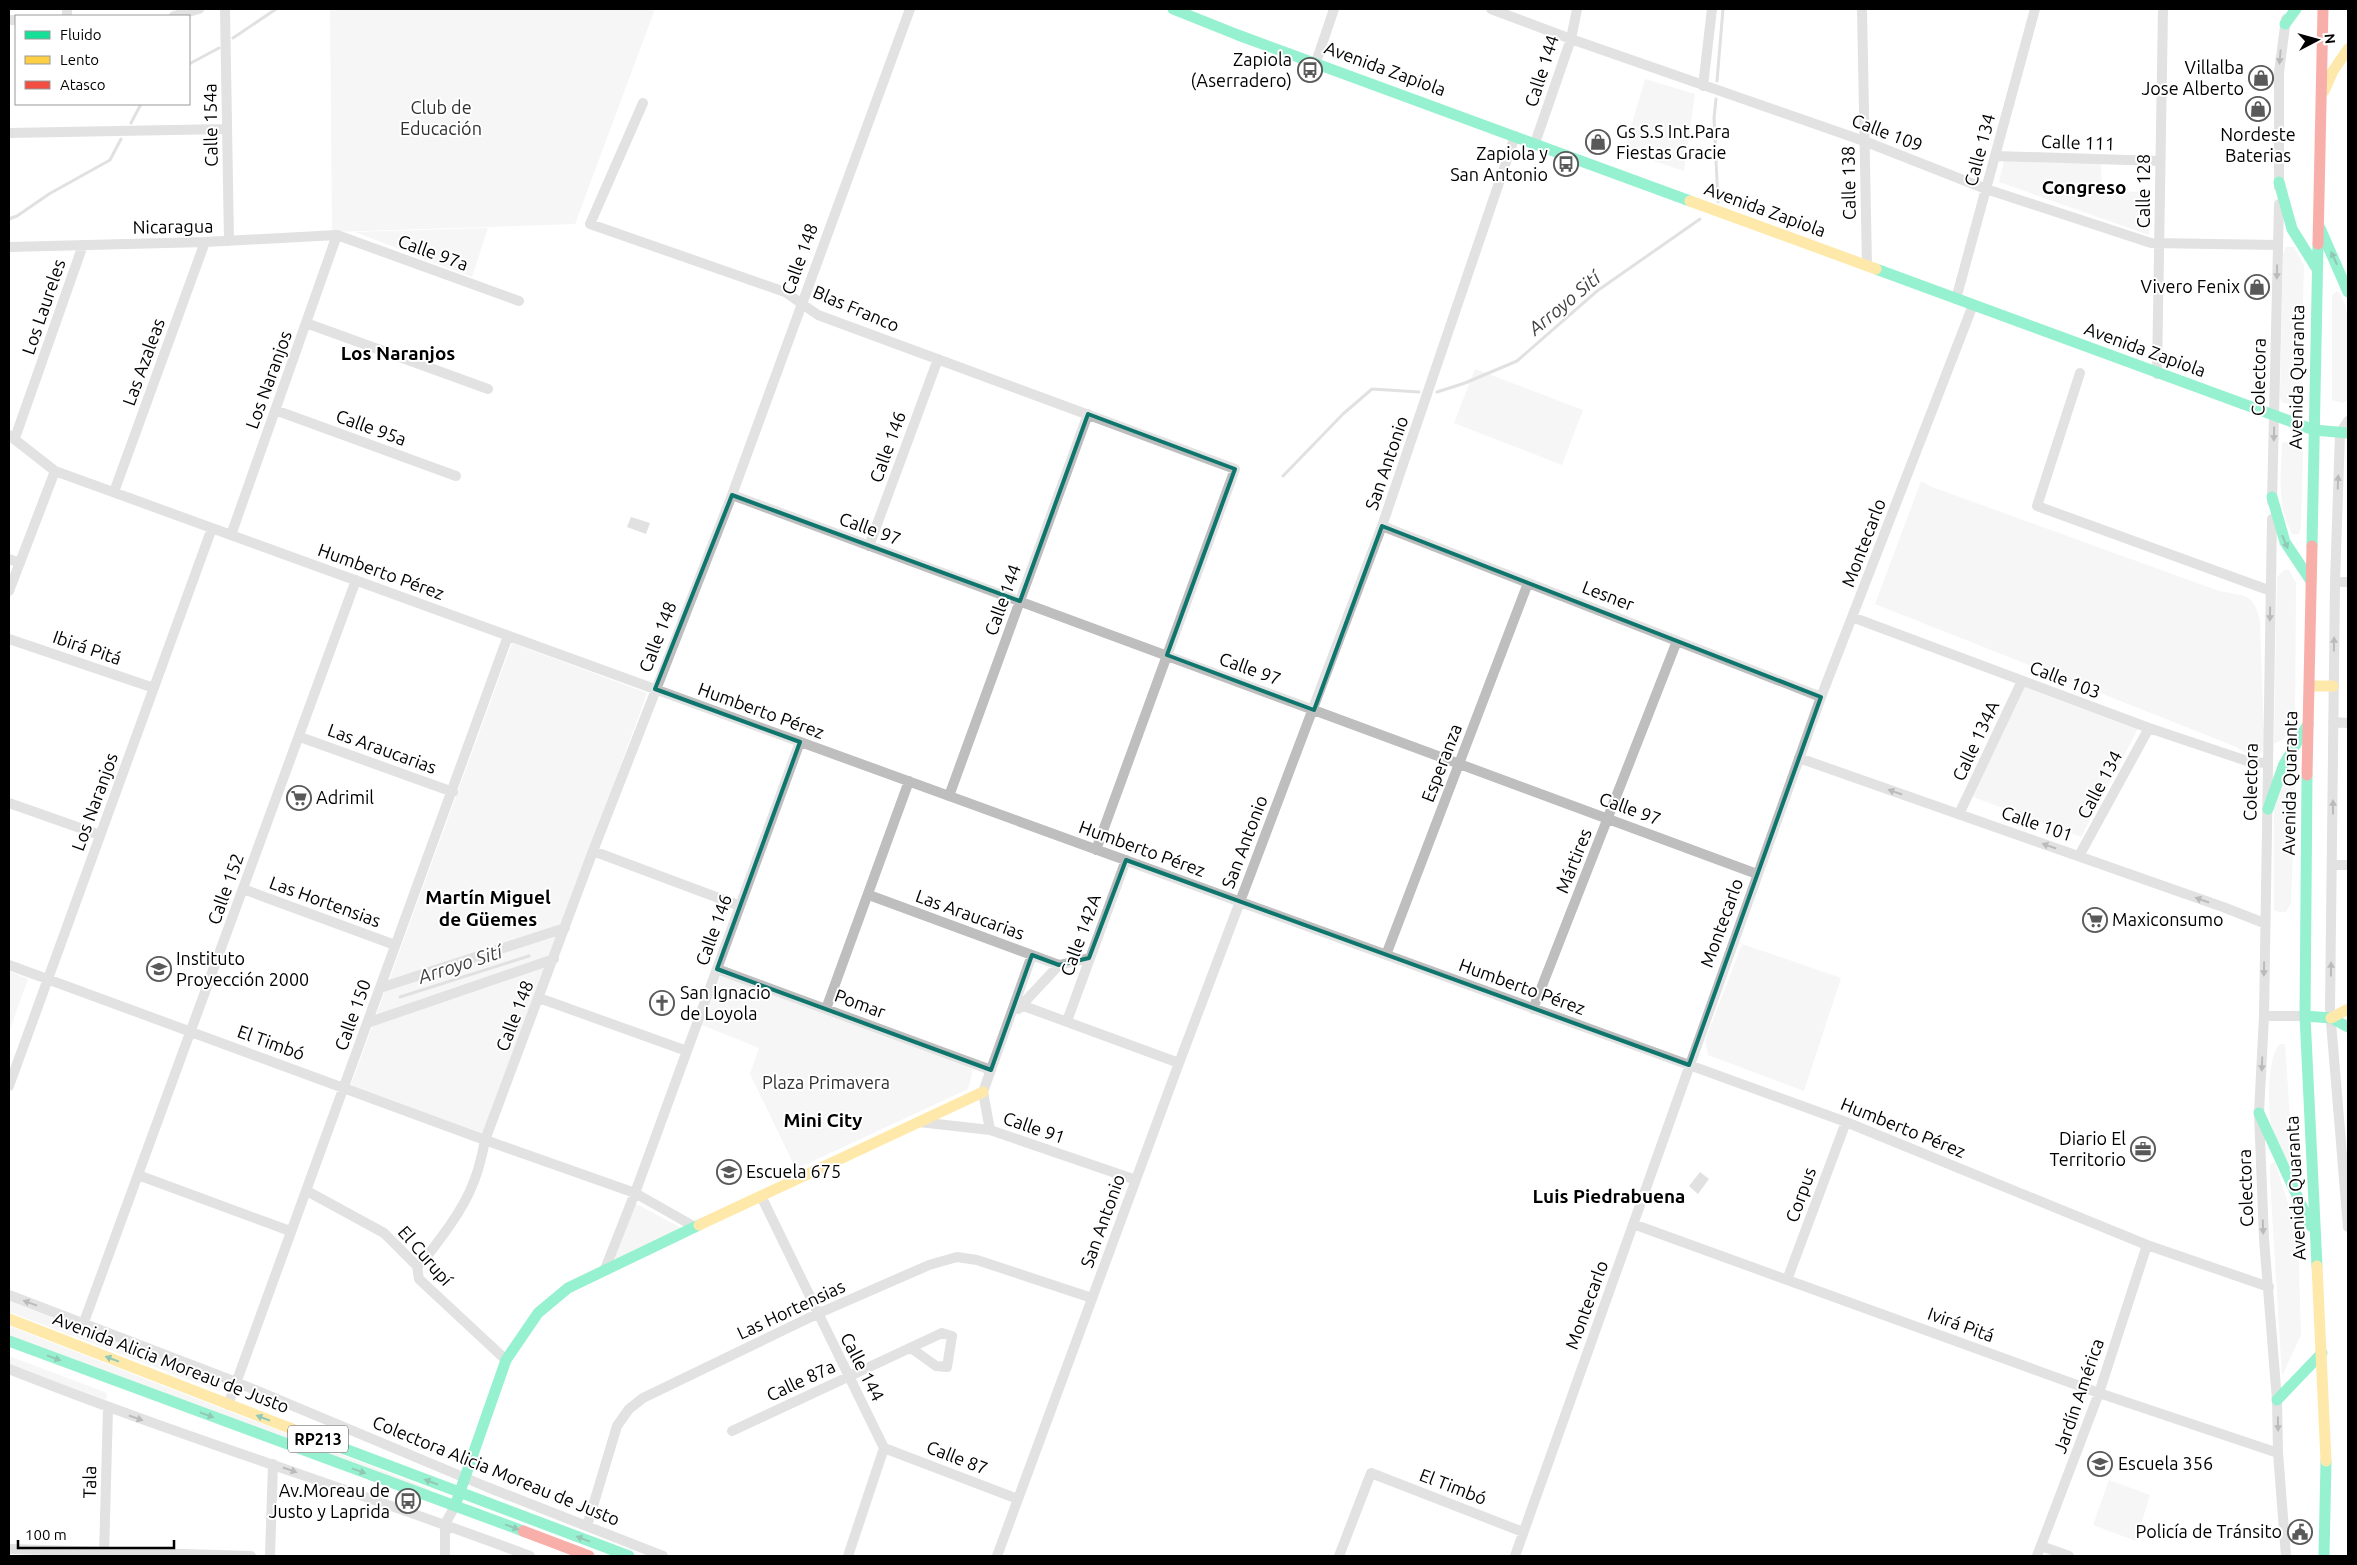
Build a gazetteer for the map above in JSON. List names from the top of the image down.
{
  "streets": {
    "main road": [
      "Avenida Zapiola",
      "Avenida Quaranta",
      "Avenida Alicia Moreau de Justo",
      "RP213"
    ],
    "street": [
      "Calle 144",
      "Calle 154a",
      "Calle 109",
      "Calle 111",
      "Calle 134",
      "Calle 138",
      "Calle 128",
      "Nicaragua",
      "Calle 97a",
      "Calle 148",
      "Los Laureles",
      "Blas Franco",
      "Las Azaleas",
      "Colectora",
      "Los Naranjos",
      "Calle 95a",
      "Calle 146",
      "San Antonio",
      "Calle 97",
      "Montecarlo",
      "Humberto Pérez",
      "Lesner",
      "Ibirá Pitá",
      "Calle 103",
      "Calle 134A",
      "Las Araucarias",
      "Esperanza",
      "Calle 101",
      "Mártires",
      "Calle 152",
      "Las Hortensias",
      "Calle 142A",
      "Pomar",
      "Calle 150",
      "El Timbó",
      "Calle 91",
      "Corpus",
      "El Curupí",
      "Ivirá Pitá",
      "Calle 87a",
      "Jardín América",
      "Calle 87",
      "Colectora Alicia Moreau de Justo",
      "Tala"
    ]
  },
  "crossings": [
    ["Avenida Zapiola", "Calle 144"],
    ["Avenida Zapiola", "Calle 134"],
    ["Avenida Zapiola", "Calle 138"],
    ["Avenida Zapiola", "Calle 128"],
    ["Avenida Zapiola", "Colectora"],
    ["Avenida Zapiola", "Avenida Quaranta"],
    ["Avenida Zapiola", "San Antonio"],
    ["Avenida Zapiola", "Montecarlo"],
    ["Calle 144", "Calle 109"],
    ["Calle 144", "Blas Franco"],
    ["Calle 144", "Calle 97"],
    ["Calle 144", "Humberto Pérez"],
    ["Calle 144", "Las Hortensias"],
    ["Calle 144", "Calle 87a"],
    ["Calle 144", "Calle 87"],
    ["Calle 154a", "Nicaragua"],
    ["Calle 109", "Calle 134"],
    ["Calle 109", "Calle 138"],
    ["Calle 109", "Calle 128"],
    ["Calle 109", "Colectora"],
    ["Calle 111", "Calle 134"],
    ["Calle 111", "Calle 128"],
    ["Calle 134", "Calle 103"],
    ["Calle 134", "Calle 101"],
    ["Nicaragua", "Calle 97a"],
    ["Nicaragua", "Los Laureles"],
    ["Nicaragua", "Las Azaleas"],
    ["Nicaragua", "Los Naranjos"],
    ["Calle 97a", "Los Naranjos"],
    ["Calle 148", "Blas Franco"],
    ["Calle 148", "Calle 97"],
    ["Calle 148", "Humberto Pérez"],
    ["Calle 148", "El Timbó"],
    ["Calle 148", "El Curupí"],
    ["Los Laureles", "Humberto Pérez"],
    ["Blas Franco", "Calle 146"],
    ["Blas Franco", "Calle 97"],
    ["Las Azaleas", "Humberto Pérez"],
    ["Colectora", "Humberto Pérez"],
    ["Colectora", "Calle 103"],
    ["Colectora", "Calle 101"],
    ["Colectora", "Ivirá Pitá"],
    ["Los Naranjos", "Calle 95a"],
    ["Los Naranjos", "Humberto Pérez"],
    ["Los Naranjos", "Ibirá Pitá"],
    ["Los Naranjos", "El Timbó"],
    ["Calle 146", "Calle 97"],
    ["Calle 146", "Humberto Pérez"],
    ["Calle 146", "Pomar"],
    ["Calle 146", "El Timbó"],
    ["San Antonio", "Calle 97"],
    ["San Antonio", "Humberto Pérez"],
    ["San Antonio", "Lesner"],
    ["San Antonio", "Las Hortensias"],
    ["San Antonio", "Calle 91"],
    ["San Antonio", "Calle 87"],
    ["Calle 97", "Montecarlo"],
    ["Calle 97", "Esperanza"],
    ["Calle 97", "Mártires"],
    ["Montecarlo", "Humberto Pérez"],
    ["Montecarlo", "Lesner"],
    ["Montecarlo", "Calle 103"],
    ["Montecarlo", "Calle 101"],
    ["Montecarlo", "El Timbó"],
    ["Montecarlo", "Ivirá Pitá"],
    ["Humberto Pérez", "Esperanza"],
    ["Humberto Pérez", "Mártires"],
    ["Humberto Pérez", "Calle 152"],
    ["Humberto Pérez", "Calle 142A"],
    ["Humberto Pérez", "Calle 150"],
    ["Humberto Pérez", "Corpus"],
    ["Humberto Pérez", "Jardín América"],
    ["Lesner", "Esperanza"],
    ["Lesner", "Mártires"],
    ["Calle 103", "Calle 134A"],
    ["Calle 134A", "Calle 101"],
    ["Las Araucarias", "Calle 152"],
    ["Las Araucarias", "Calle 150"],
    ["Calle 152", "Las Hortensias"],
    ["Calle 152", "El Timbó"],
    ["Calle 152", "Colectora Alicia Moreau de Justo"],
    ["Las Hortensias", "Calle 150"],
    ["Las Hortensias", "Colectora Alicia Moreau de Justo"],
    ["Calle 150", "El Timbó"],
    ["Calle 150", "El Curupí"],
    ["Calle 150", "Avenida Alicia Moreau de Justo"],
    ["Calle 150", "Colectora Alicia Moreau de Justo"],
    ["Corpus", "Ivirá Pitá"],
    ["Ivirá Pitá", "Jardín América"]
  ],
  "one_way": ["Calle 101"],
  "districts": [
    "Congreso",
    "Los Naranjos",
    "Martín Miguel de Güemes",
    "Mini City",
    "Luis Piedrabuena"
  ],
  "water": ["Arroyo Sití"],
  "parks": ["Club de Educación", "Plaza Primavera"],
  "places": {
    "bus stop": ["Zapiola (Aserradero)", "Zapiola y San Antonio", "Av.Moreau de Justo y Laprida"],
    "shop": [
      "Villalba Jose Alberto",
      "Nordeste Baterias",
      "Gs S.S Int.Para Fiestas Gracie",
      "Vivero Fenix"
    ],
    "supermarket": ["Adrimil", "Maxiconsumo"],
    "school or university": ["Instituto Proyección 2000", "Escuela 675", "Escuela 356"],
    "church": ["San Ignacio de Loyola"],
    "office": ["Diario El Territorio"],
    "public building": ["Policía de Tránsito"]
  },
  "legend": ["Fluido", "Lento", "Atasco"],
  "scale_bar": "100 m",
  "north": "right"
}
